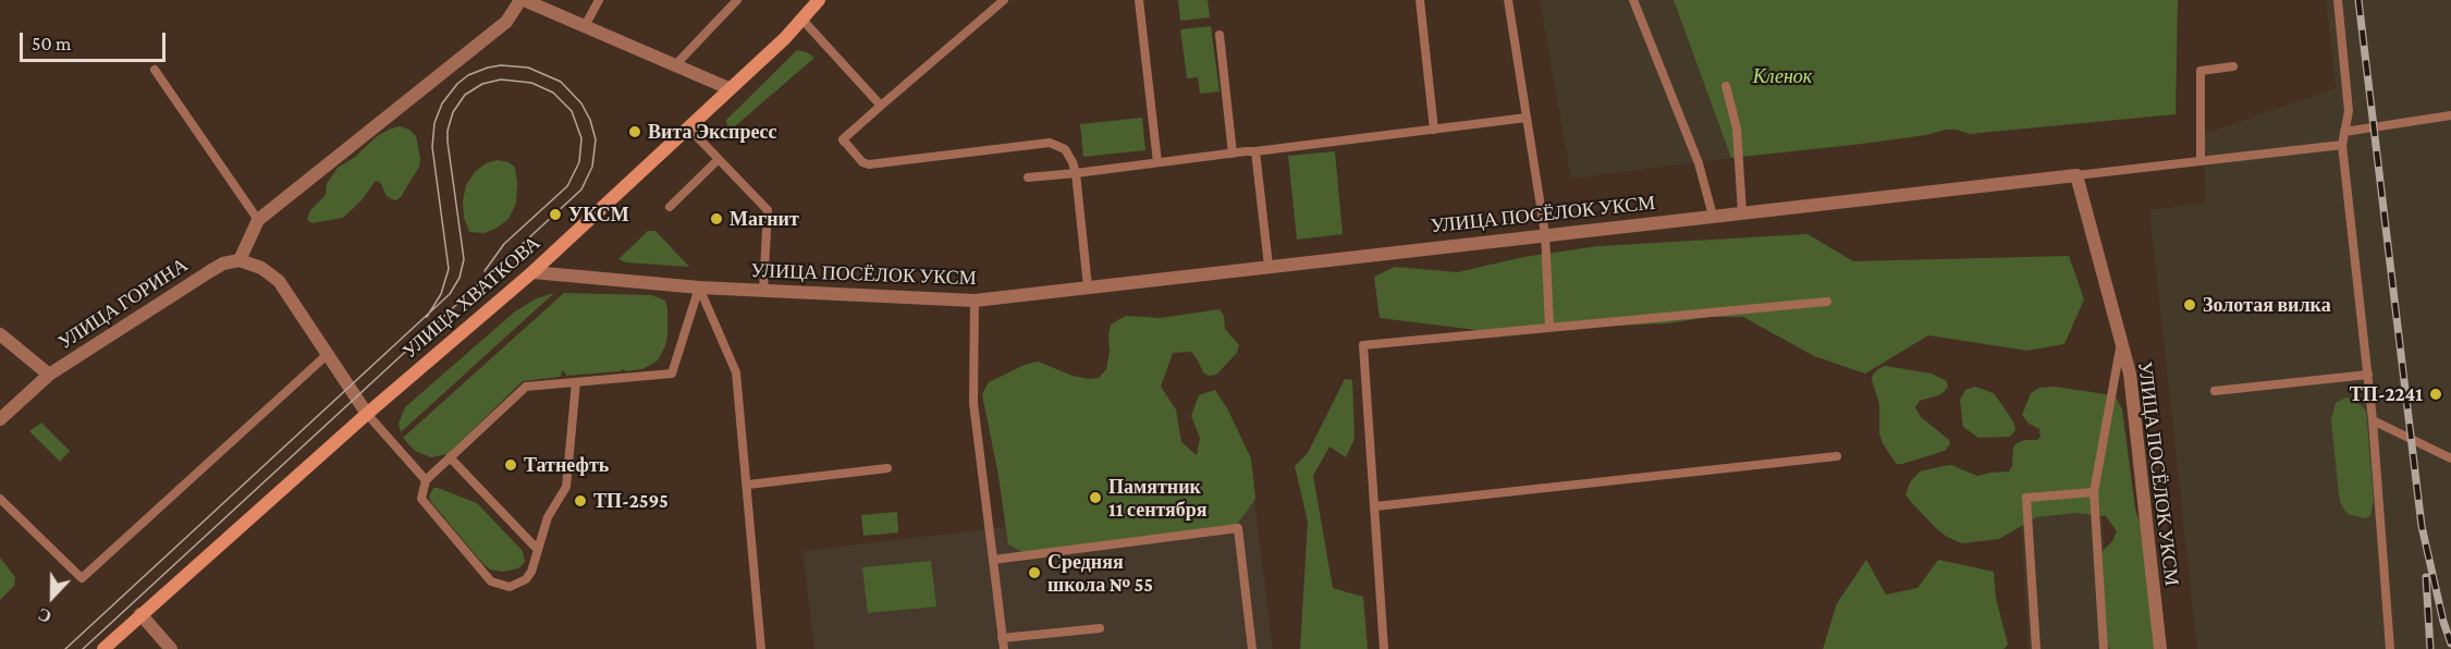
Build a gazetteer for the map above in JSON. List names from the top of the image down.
{
  "streets": {
    "main road": ["УЛИЦА ХВАТКОВА"],
    "street": ["УЛИЦА ПОСЁЛОК УКСМ", "УЛИЦА ГОРИНА"]
  },
  "crossings": [
    ["УЛИЦА ПОСЁЛОК УКСМ", "УЛИЦА ХВАТКОВА"]
  ],
  "parks": ["Кленок"],
  "places": [
    "Вита Экспресс",
    "УКСМ",
    "Магнит",
    "Золотая вилка",
    "ТП-2241",
    "Татнефть",
    "Памятник 11 сентября",
    "ТП-2595",
    "Средняя школа № 55"
  ],
  "scale_bar": "50 m",
  "north": "bottom"
}
